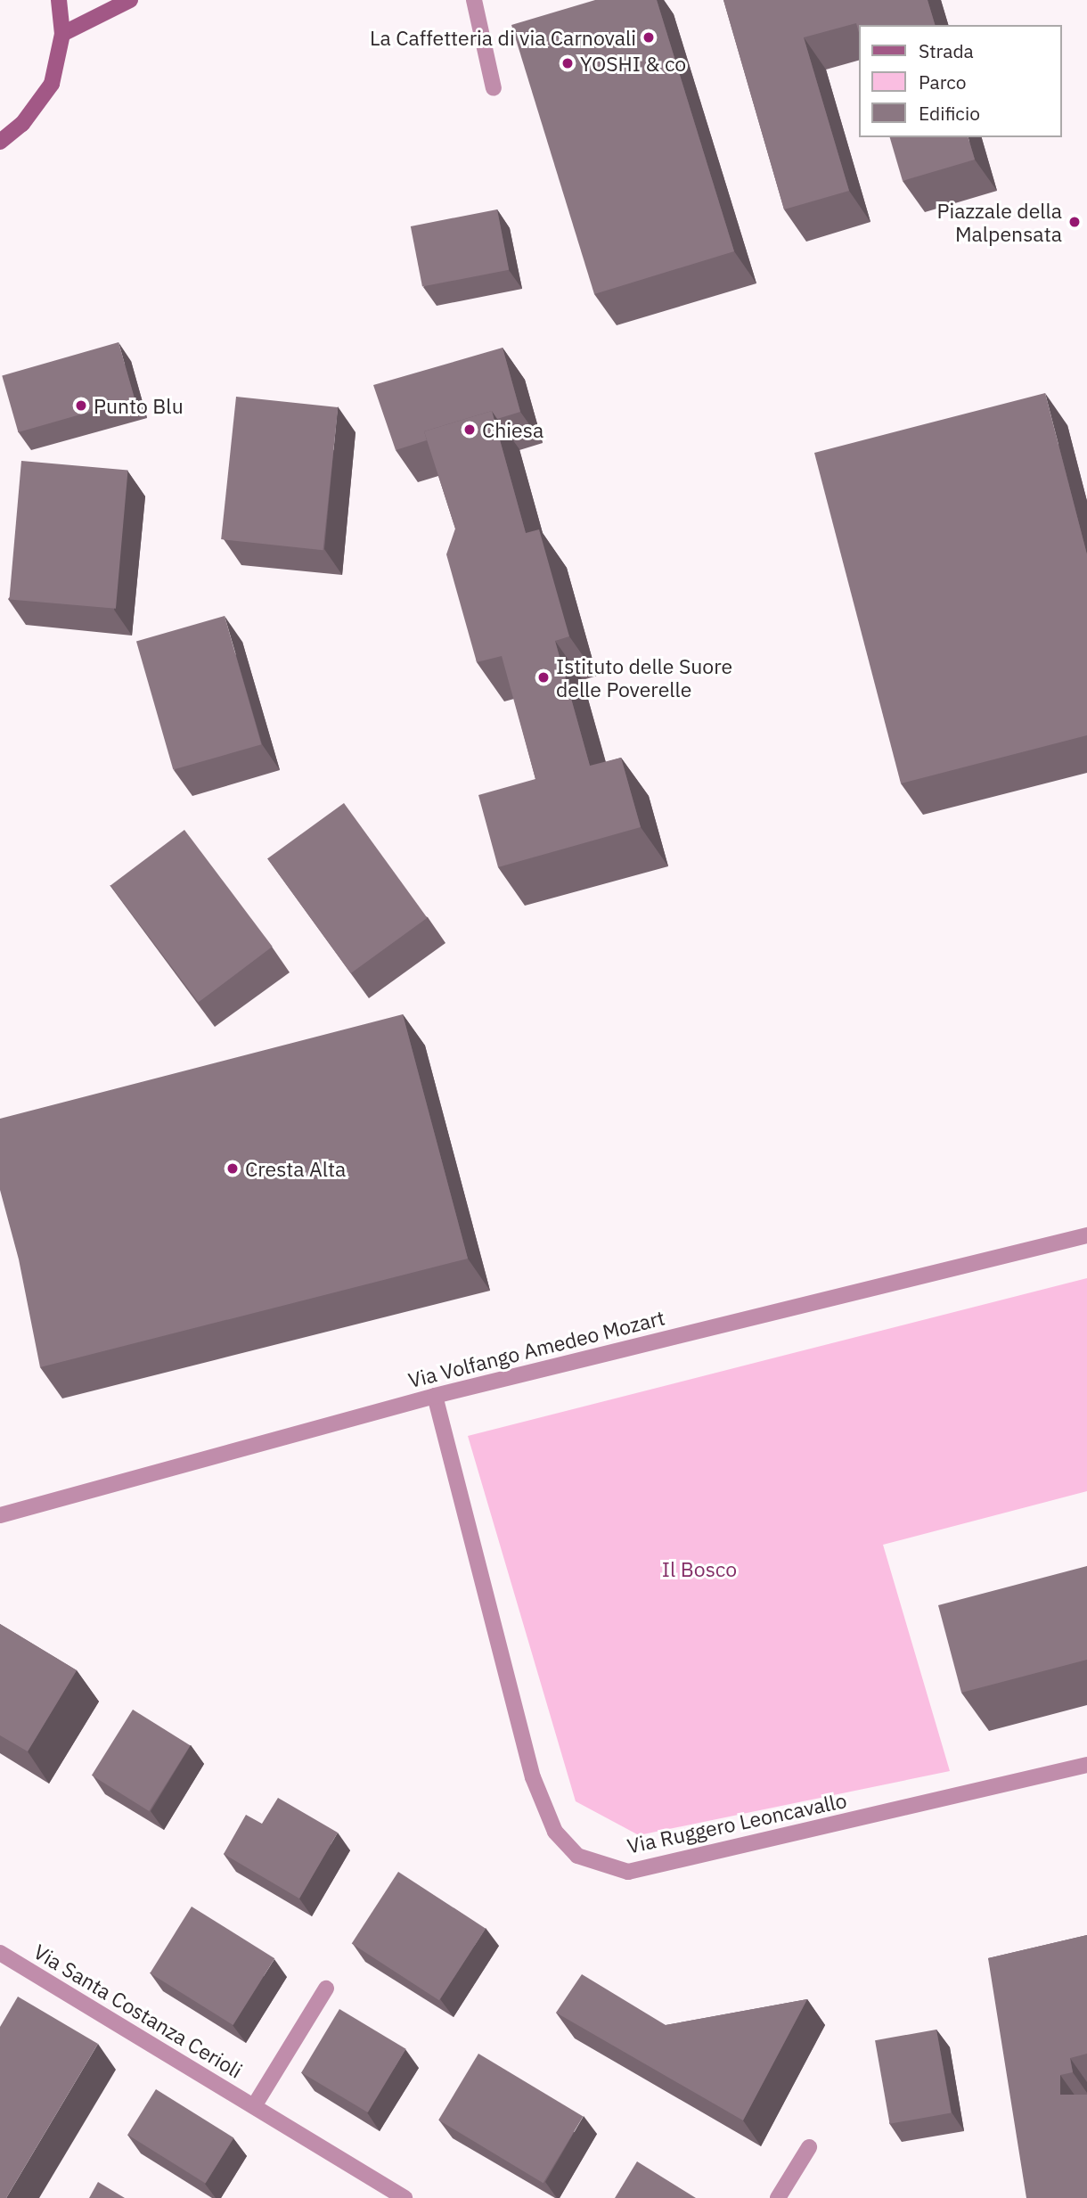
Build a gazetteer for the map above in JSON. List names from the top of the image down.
{
  "streets": {
    "street": ["Via Volfango Amedeo Mozart", "Via Ruggero Leoncavallo", "Via Santa Costanza Cerioli"]
  },
  "crossings": [
    ["Via Volfango Amedeo Mozart", "Via Ruggero Leoncavallo"]
  ],
  "parks": ["Il Bosco"],
  "places": [
    "La Caffetteria di via Carnovali",
    "YOSHI & co",
    "Piazzale della Malpensata",
    "Punto Blu",
    "Chiesa",
    "Istituto delle Suore delle Poverelle",
    "Cresta Alta"
  ],
  "legend": ["Strada", "Parco", "Edificio"]
}
